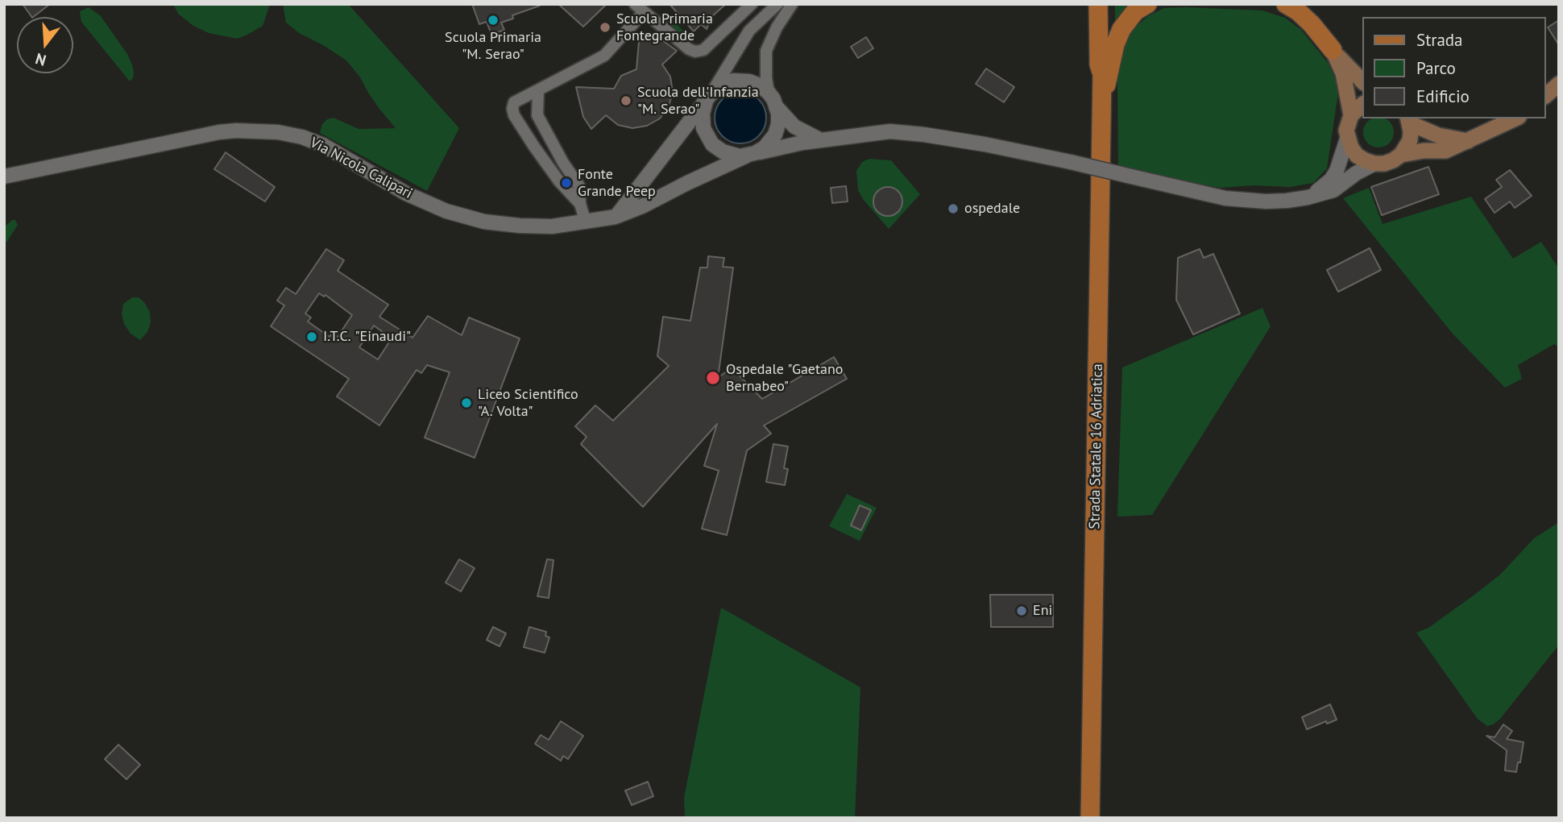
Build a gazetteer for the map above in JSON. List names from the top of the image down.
{
  "streets": {
    "main road": ["Strada Statale 16 Adriatica"],
    "street": ["Via Nicola Calipari"]
  },
  "places": [
    "Scuola Primaria \"M. Serao\"",
    "Scuola Primaria Fontegrande",
    "Scuola dell'Infanzia \"M. Serao\"",
    "Fonte Grande Peep",
    "ospedale",
    "I.T.C. \"Einaudi\"",
    "Ospedale \"Gaetano Bernabeo\"",
    "Liceo Scientifico \"A. Volta\"",
    "Eni"
  ],
  "legend": ["Strada", "Parco", "Edificio"],
  "north": "bottom"
}
